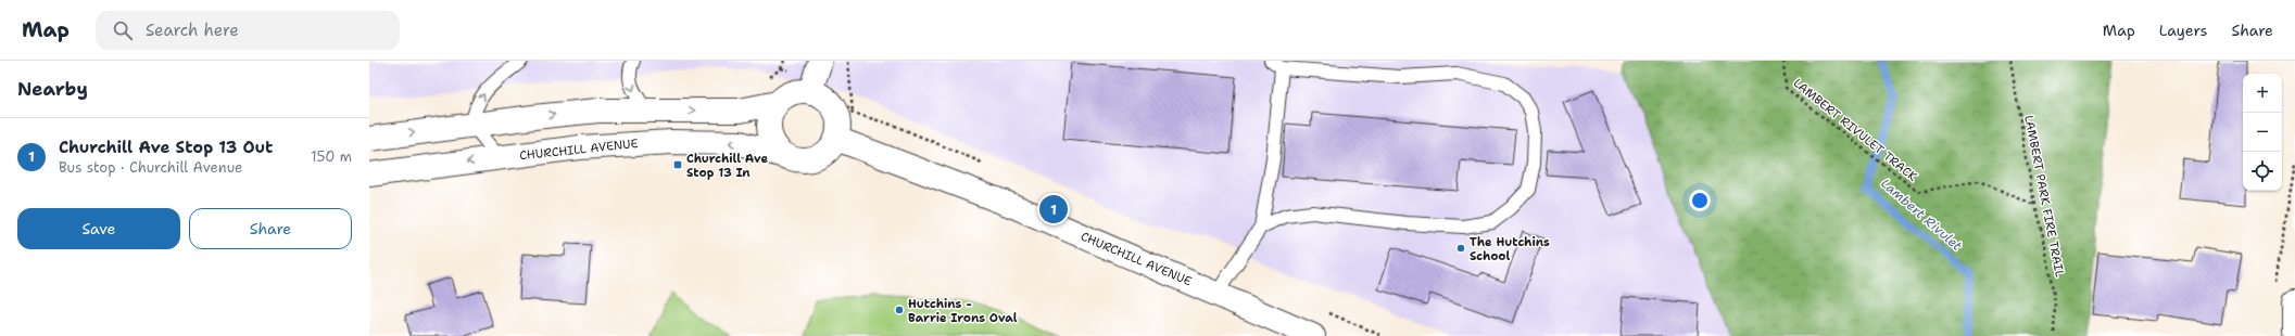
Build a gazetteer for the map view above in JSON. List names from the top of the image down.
{
  "streets": {
    "street": ["CHURCHILL AVENUE"],
    "path": ["LAMBERT RIVULET TRACK", "LAMBERT PARK FIRE TRAIL"]
  },
  "crossings": [
    ["LAMBERT RIVULET TRACK", "LAMBERT PARK FIRE TRAIL"]
  ],
  "water": ["Lambert Rivulet"],
  "places": {
    "transit": ["Churchill Ave Stop 13 In"],
    "other": ["The Hutchins School", "Hutchins - Barrie Irons Oval"]
  },
  "page": {
    "header": "Map",
    "search": "Search here",
    "nav": ["Map", "Layers", "Share"],
    "heading": "Nearby",
    "map_buttons": ["+", "−"],
    "list": [
      {
        "mark": "1",
        "name": "Churchill Ave Stop 13 Out",
        "note": "Bus stop · Churchill Avenue",
        "value": "150 m"
      }
    ],
    "pins": "1",
    "buttons": ["Save", "Share"]
  }
}
